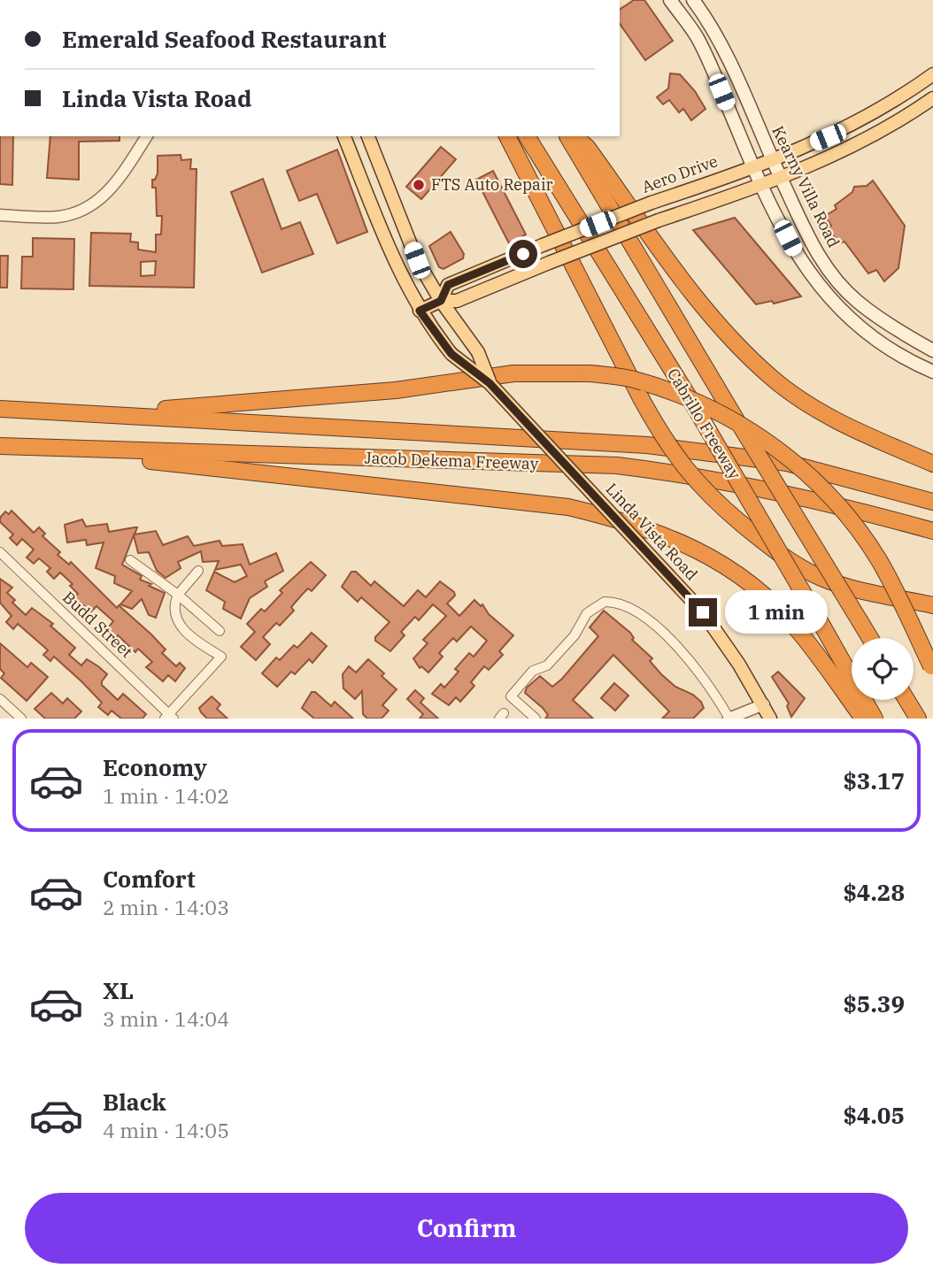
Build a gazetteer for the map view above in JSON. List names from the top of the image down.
{
  "streets": {
    "highway": ["Cabrillo Freeway", "Jacob Dekema Freeway"],
    "main road": ["Aero Drive", "Kearny Villa Road", "Linda Vista Road"],
    "street": ["Budd Street"]
  },
  "crossings": [
    ["Aero Drive", "Kearny Villa Road"],
    ["Aero Drive", "Linda Vista Road"]
  ],
  "places": ["FTS Auto Repair"],
  "page": {
    "banner": ["Emerald Seafood Restaurant", "Linda Vista Road"],
    "bubble": "1 min",
    "list": [
      {
        "name": "Economy",
        "note": "1 min · 14:02",
        "value": "$3.17"
      },
      {
        "name": "Comfort",
        "note": "2 min · 14:03",
        "value": "$4.28"
      },
      {
        "name": "XL",
        "note": "3 min · 14:04",
        "value": "$5.39"
      },
      {
        "name": "Black",
        "note": "4 min · 14:05",
        "value": "$4.05"
      }
    ],
    "buttons": "Confirm"
  }
}
